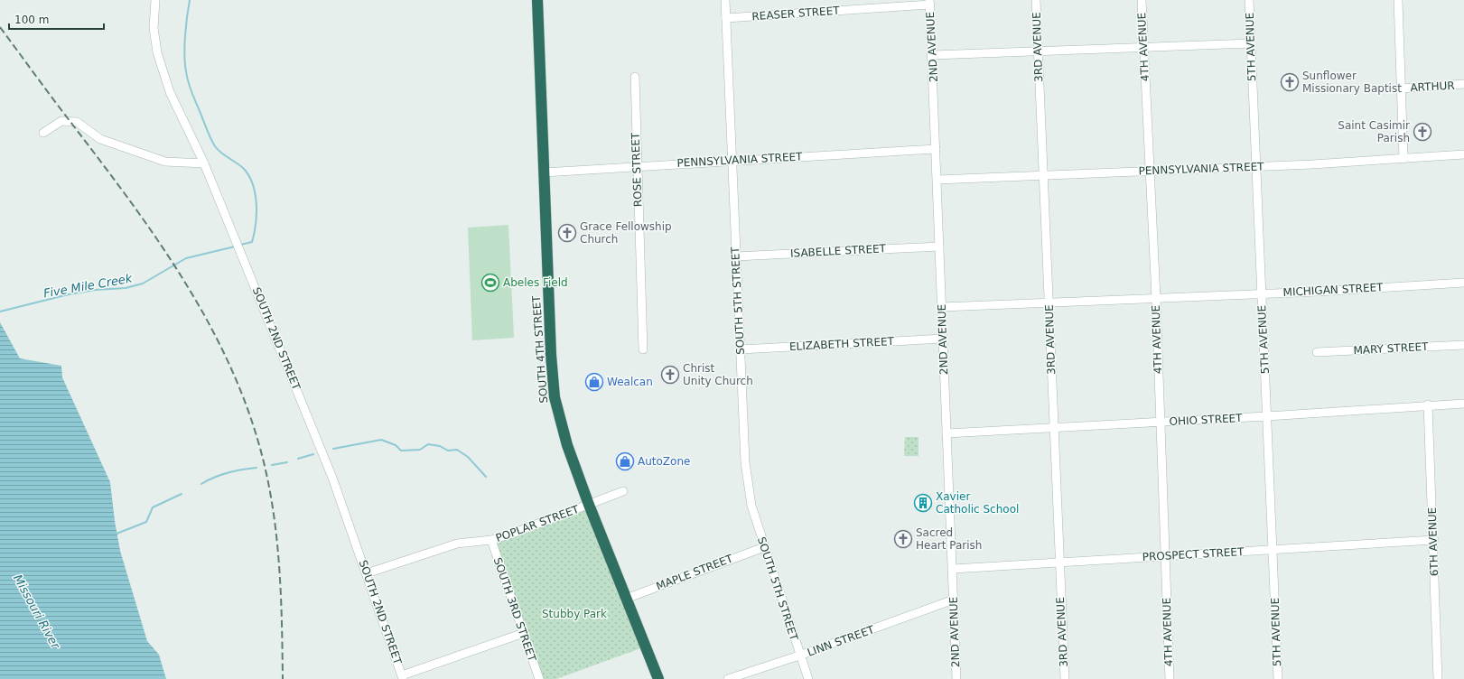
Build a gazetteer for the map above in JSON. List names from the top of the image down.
{
  "streets": {
    "highway": ["SOUTH 4TH STREET"],
    "street": [
      "REASER STREET",
      "2ND AVENUE",
      "3RD AVENUE",
      "4TH AVENUE",
      "5TH AVENUE",
      "ARTHUR",
      "PENNSYLVANIA STREET",
      "ROSE STREET",
      "ISABELLE STREET",
      "MICHIGAN STREET",
      "SOUTH 5TH STREET",
      "SOUTH 2ND STREET",
      "ELIZABETH STREET",
      "MARY STREET",
      "OHIO STREET",
      "POPLAR STREET",
      "6TH AVENUE",
      "PROSPECT STREET",
      "MAPLE STREET",
      "SOUTH 3RD STREET",
      "LINN STREET"
    ]
  },
  "crossings": [
    ["REASER STREET", "2ND AVENUE"],
    ["REASER STREET", "SOUTH 5TH STREET"],
    ["2ND AVENUE", "PENNSYLVANIA STREET"],
    ["2ND AVENUE", "ISABELLE STREET"],
    ["2ND AVENUE", "MICHIGAN STREET"],
    ["2ND AVENUE", "ELIZABETH STREET"],
    ["2ND AVENUE", "OHIO STREET"],
    ["2ND AVENUE", "PROSPECT STREET"],
    ["2ND AVENUE", "LINN STREET"],
    ["3RD AVENUE", "PENNSYLVANIA STREET"],
    ["3RD AVENUE", "MICHIGAN STREET"],
    ["3RD AVENUE", "OHIO STREET"],
    ["3RD AVENUE", "PROSPECT STREET"],
    ["4TH AVENUE", "PENNSYLVANIA STREET"],
    ["4TH AVENUE", "MICHIGAN STREET"],
    ["4TH AVENUE", "OHIO STREET"],
    ["4TH AVENUE", "PROSPECT STREET"],
    ["5TH AVENUE", "PENNSYLVANIA STREET"],
    ["5TH AVENUE", "MICHIGAN STREET"],
    ["5TH AVENUE", "OHIO STREET"],
    ["5TH AVENUE", "PROSPECT STREET"],
    ["PENNSYLVANIA STREET", "ROSE STREET"],
    ["PENNSYLVANIA STREET", "SOUTH 5TH STREET"],
    ["PENNSYLVANIA STREET", "SOUTH 4TH STREET"],
    ["ISABELLE STREET", "SOUTH 5TH STREET"],
    ["SOUTH 5TH STREET", "ELIZABETH STREET"],
    ["SOUTH 5TH STREET", "MAPLE STREET"],
    ["SOUTH 5TH STREET", "LINN STREET"],
    ["SOUTH 2ND STREET", "POPLAR STREET"],
    ["SOUTH 4TH STREET", "POPLAR STREET"],
    ["SOUTH 4TH STREET", "MAPLE STREET"],
    ["OHIO STREET", "6TH AVENUE"],
    ["POPLAR STREET", "SOUTH 3RD STREET"],
    ["6TH AVENUE", "PROSPECT STREET"]
  ],
  "water": ["Five Mile Creek", "Missouri River"],
  "parks": ["Stubby Park"],
  "places": {
    "church": [
      "Sunflower Missionary Baptist",
      "Saint Casimir Parish",
      "Grace Fellowship Church",
      "Christ Unity Church",
      "Sacred Heart Parish"
    ],
    "sports": ["Abeles Field"],
    "shop": ["Wealcan", "AutoZone"],
    "building": ["Xavier Catholic School"]
  },
  "scale_bar": "100 m"
}
